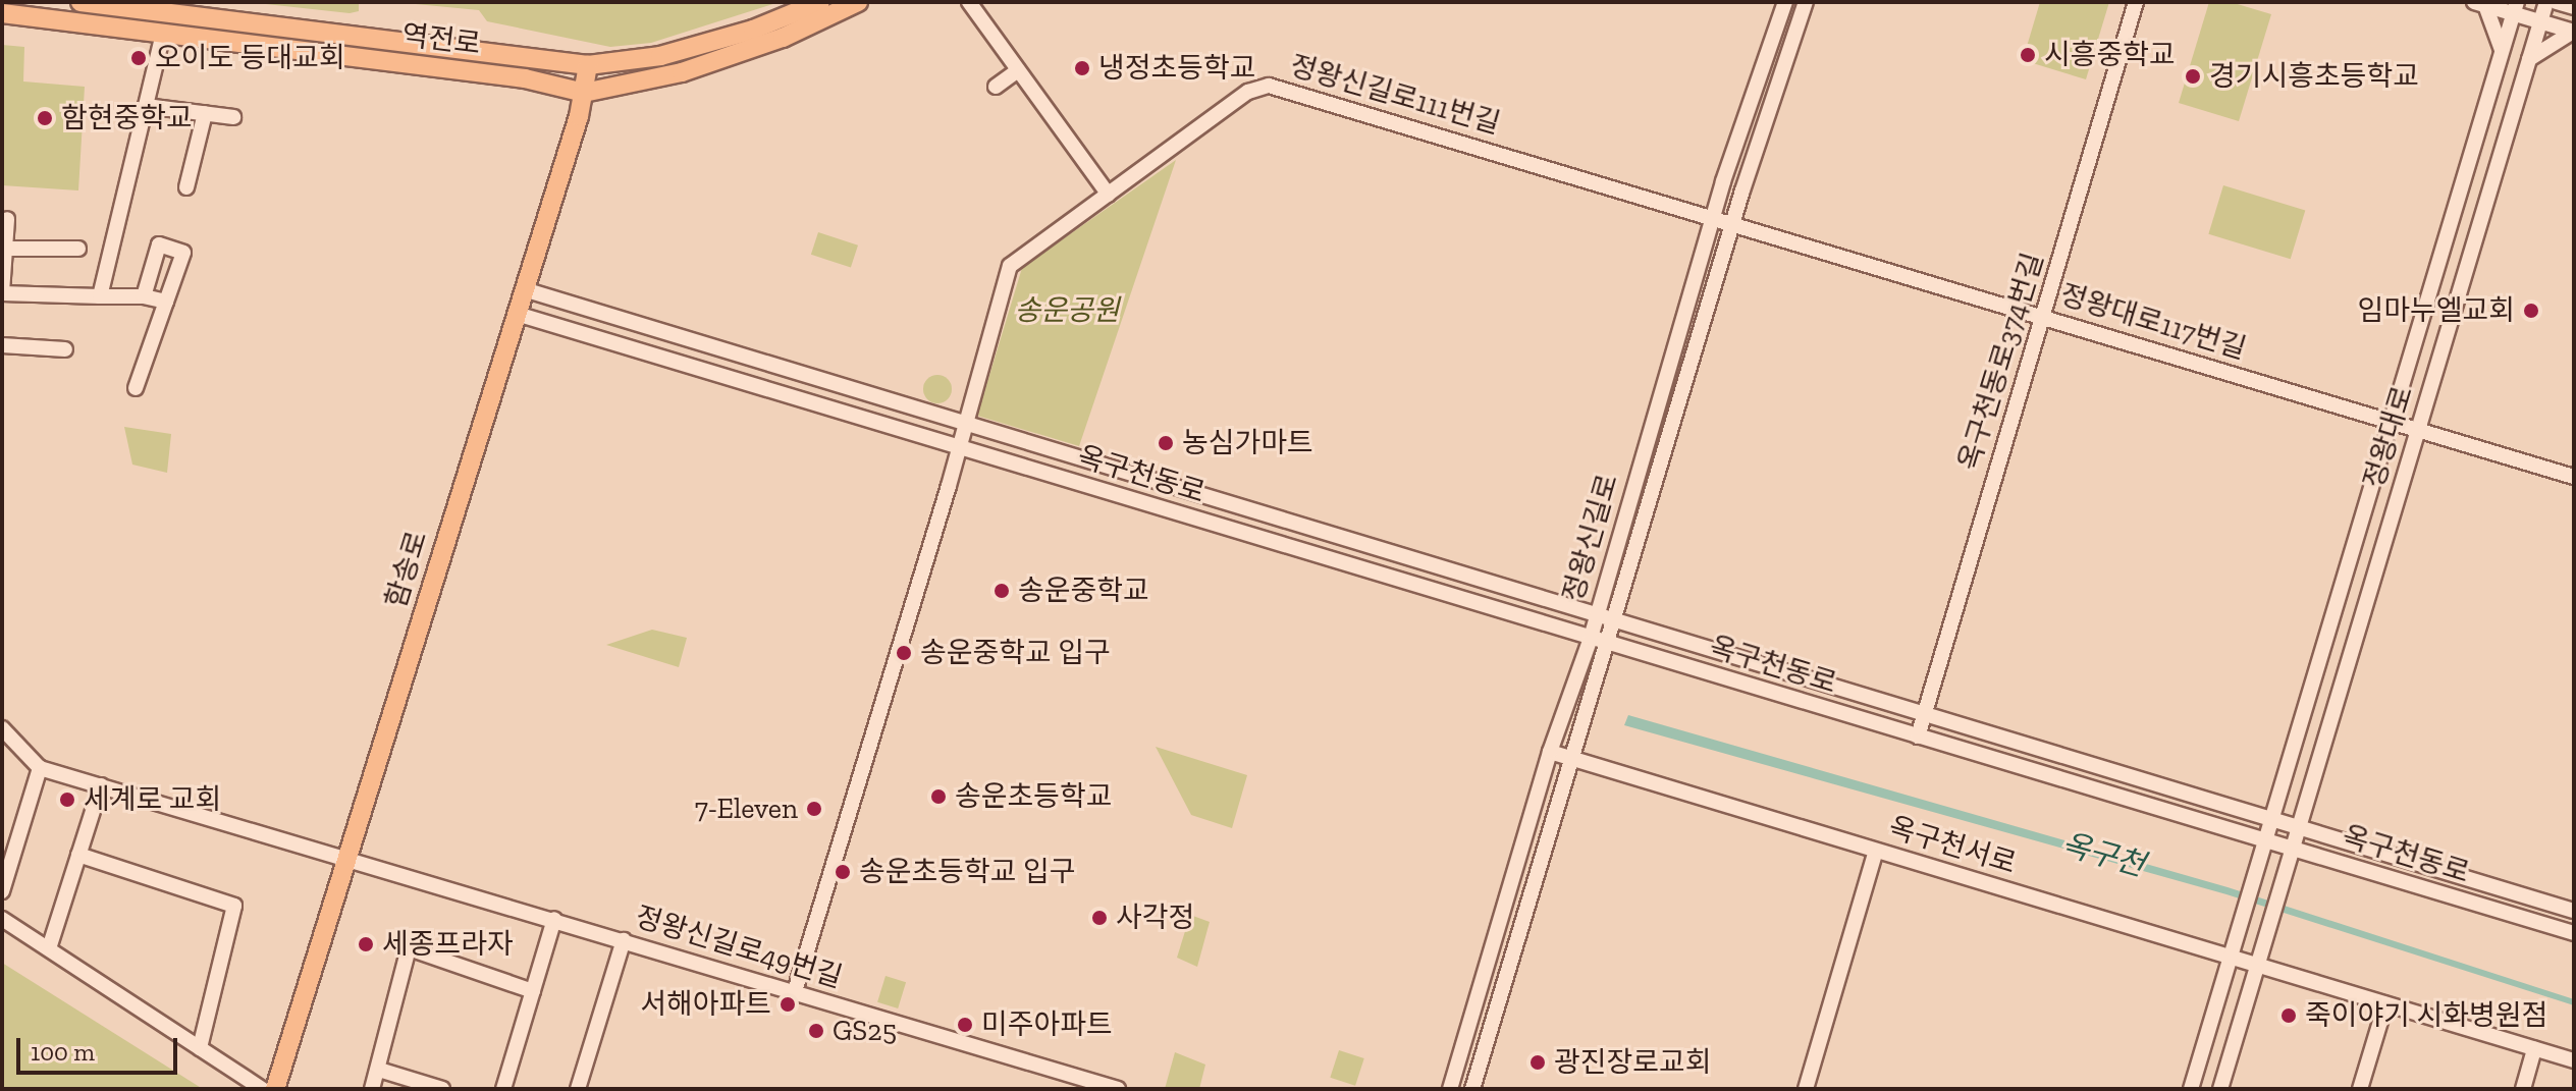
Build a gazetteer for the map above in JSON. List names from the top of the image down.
{
  "streets": {
    "main road": ["역전로", "함송로"],
    "street": [
      "정왕신길로111번길",
      "정왕대로117번길",
      "옥구천동로374번길",
      "정왕대로",
      "옥구천동로",
      "정왕신길로",
      "옥구천서로",
      "정왕신길로49번길"
    ]
  },
  "crossings": [
    ["역전로", "함송로"],
    ["정왕신길로111번길", "정왕대로117번길"],
    ["정왕신길로111번길", "옥구천동로"],
    ["정왕신길로111번길", "정왕신길로"],
    ["정왕대로117번길", "옥구천동로374번길"],
    ["정왕대로117번길", "정왕대로"],
    ["정왕대로117번길", "정왕신길로"],
    ["옥구천동로374번길", "옥구천동로"],
    ["정왕대로", "옥구천동로"],
    ["정왕대로", "옥구천서로"],
    ["옥구천동로", "정왕신길로"],
    ["옥구천동로", "함송로"],
    ["정왕신길로", "옥구천서로"],
    ["함송로", "정왕신길로49번길"]
  ],
  "water": ["옥구천"],
  "parks": ["송운공원"],
  "places": [
    "시흥중학교",
    "오이도 등대교회",
    "냉정초등학교",
    "경기시흥초등학교",
    "함현중학교",
    "임마누엘교회",
    "농심가마트",
    "송운중학교",
    "송운중학교 입구",
    "송운초등학교",
    "세계로 교회",
    "7-Eleven",
    "송운초등학교 입구",
    "사각정",
    "세종프라자",
    "서해아파트",
    "죽이야기 시화병원점",
    "미주아파트",
    "GS25",
    "광진장로교회"
  ],
  "scale_bar": "100 m"
}
